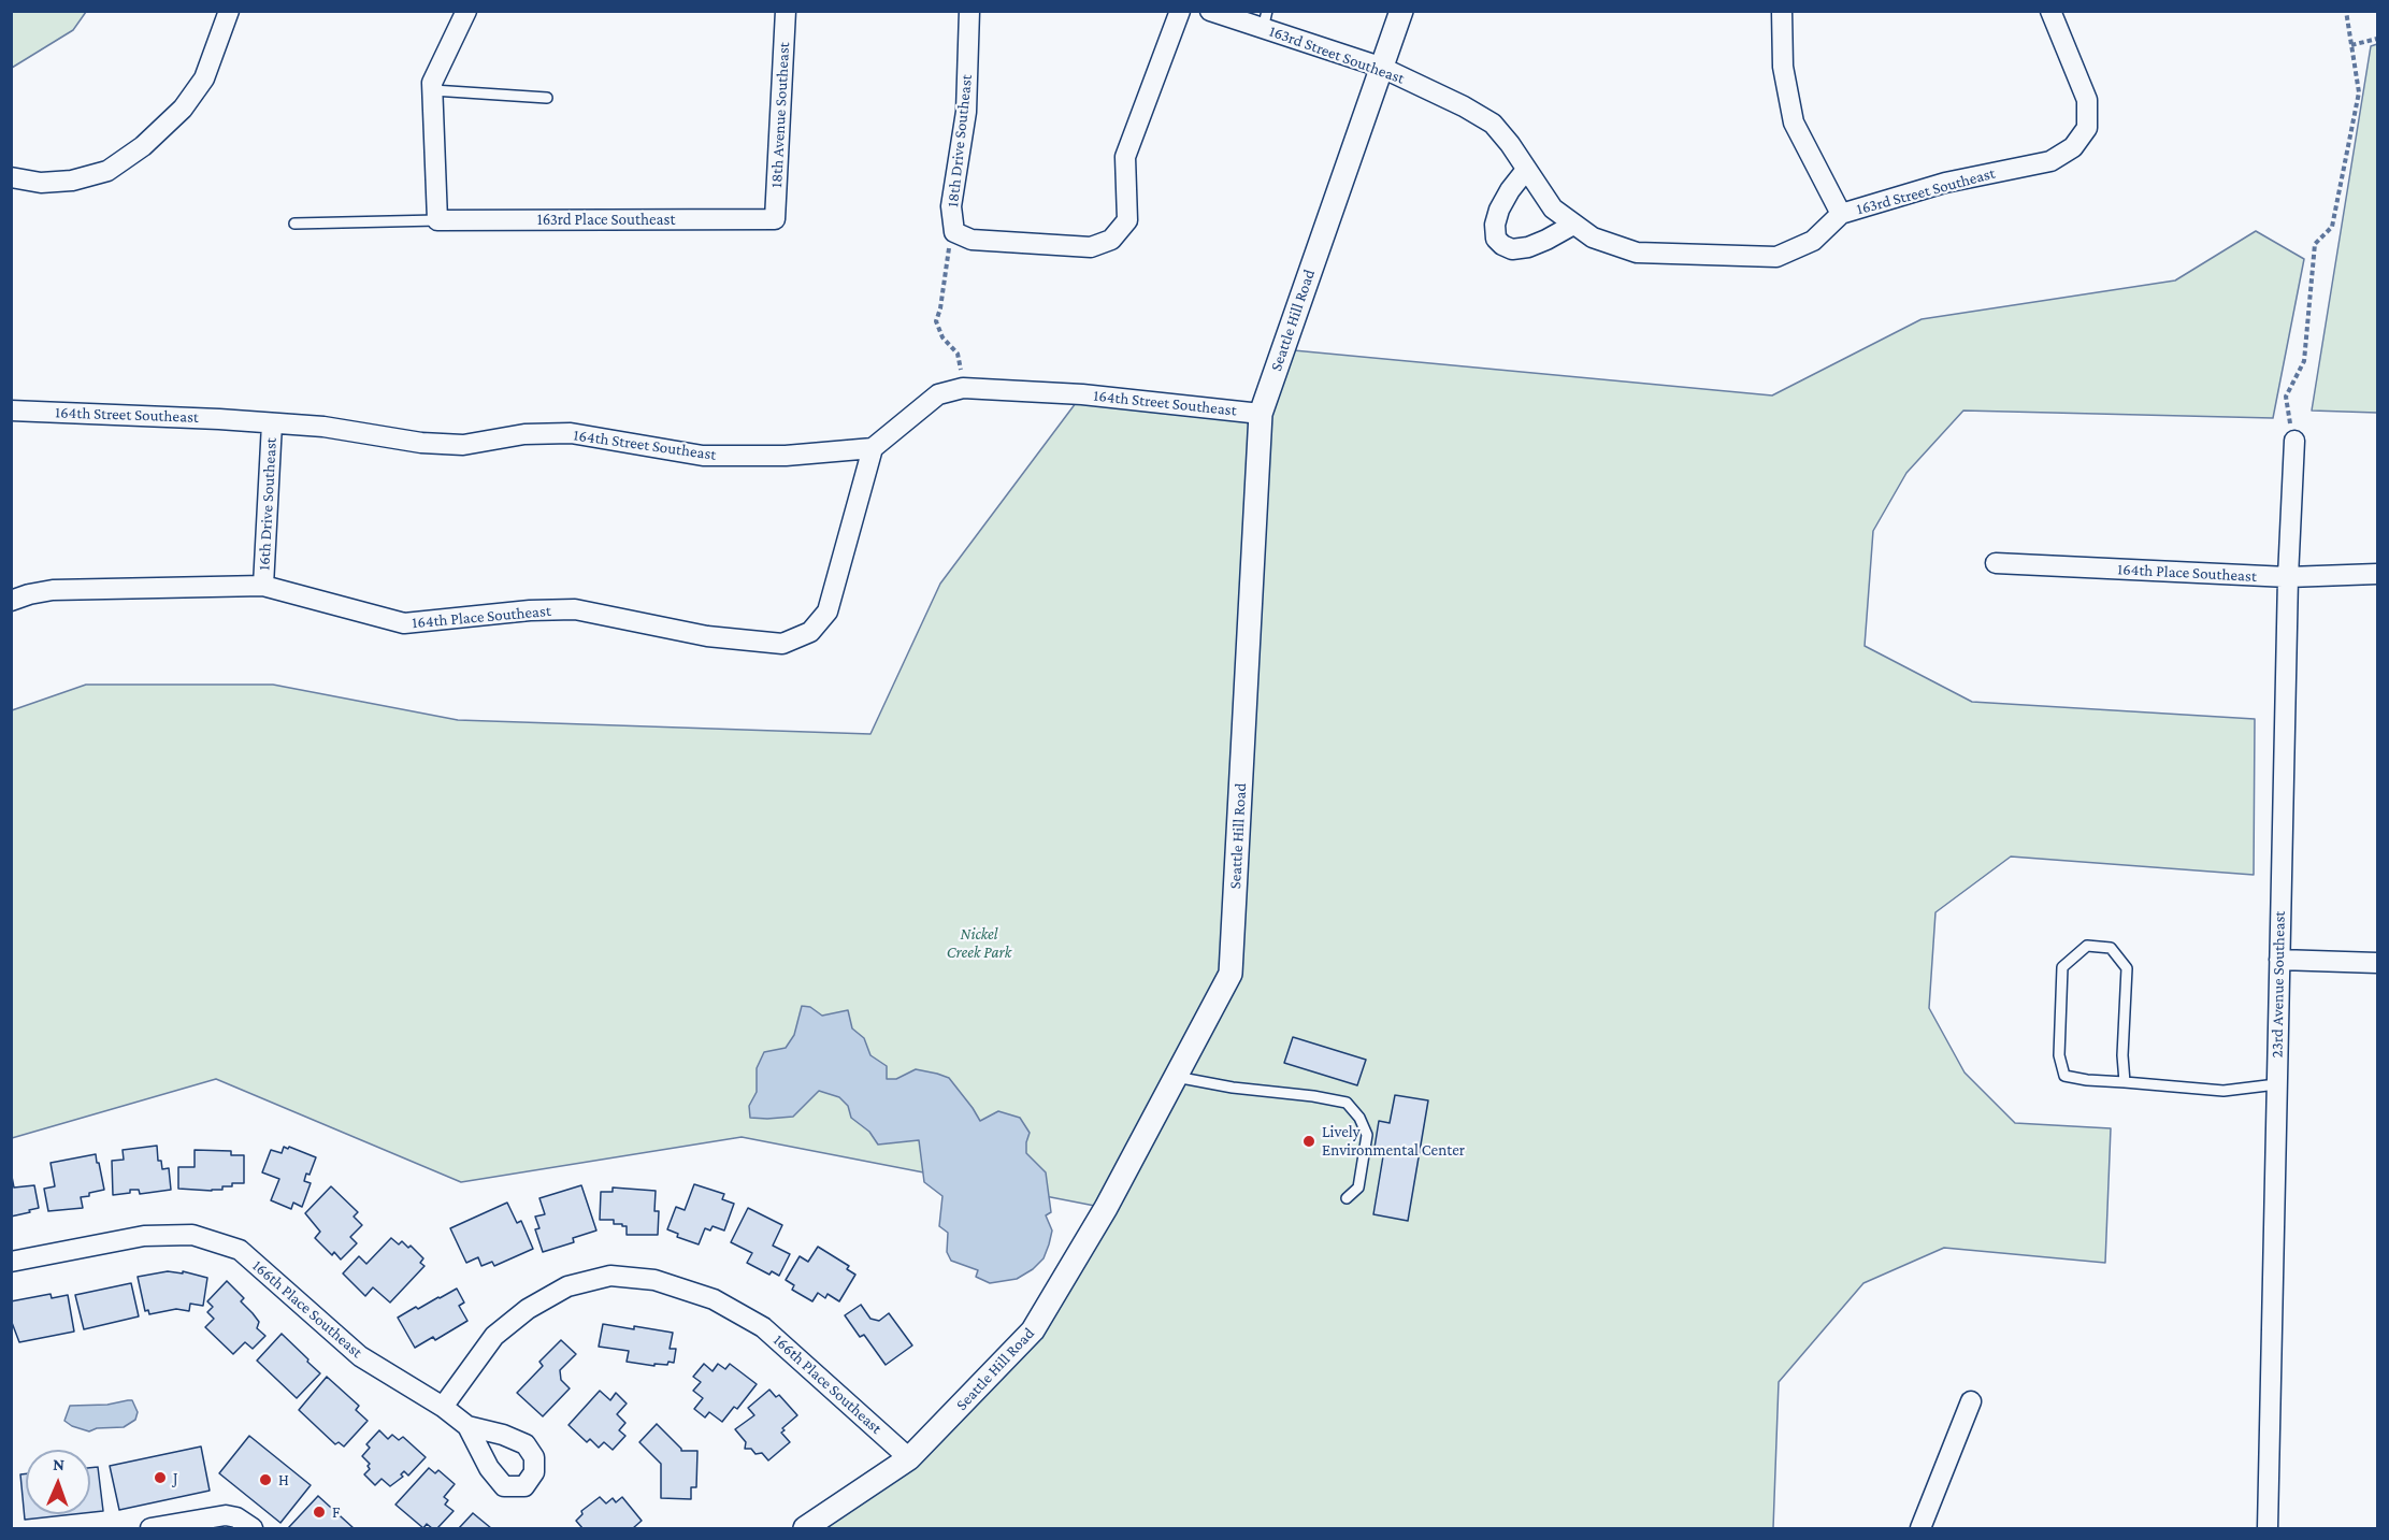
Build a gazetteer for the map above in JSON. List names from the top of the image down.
{
  "streets": {
    "street": [
      "163rd Street Southeast",
      "18th Avenue Southeast",
      "18th Drive Southeast",
      "163rd Place Southeast",
      "Seattle Hill Road",
      "164th Street Southeast",
      "16th Drive Southeast",
      "164th Place Southeast",
      "23rd Avenue Southeast",
      "166th Place Southeast"
    ]
  },
  "crossings": [
    ["163rd Street Southeast", "Seattle Hill Road"],
    ["18th Avenue Southeast", "163rd Place Southeast"],
    ["Seattle Hill Road", "164th Street Southeast"],
    ["Seattle Hill Road", "166th Place Southeast"],
    ["164th Street Southeast", "16th Drive Southeast"],
    ["164th Street Southeast", "164th Place Southeast"],
    ["16th Drive Southeast", "164th Place Southeast"],
    ["164th Place Southeast", "23rd Avenue Southeast"]
  ],
  "parks": ["Nickel Creek Park"],
  "places": [
    "Lively Environmental Center",
    "J",
    "H",
    "F"
  ],
  "north": "top"
}
